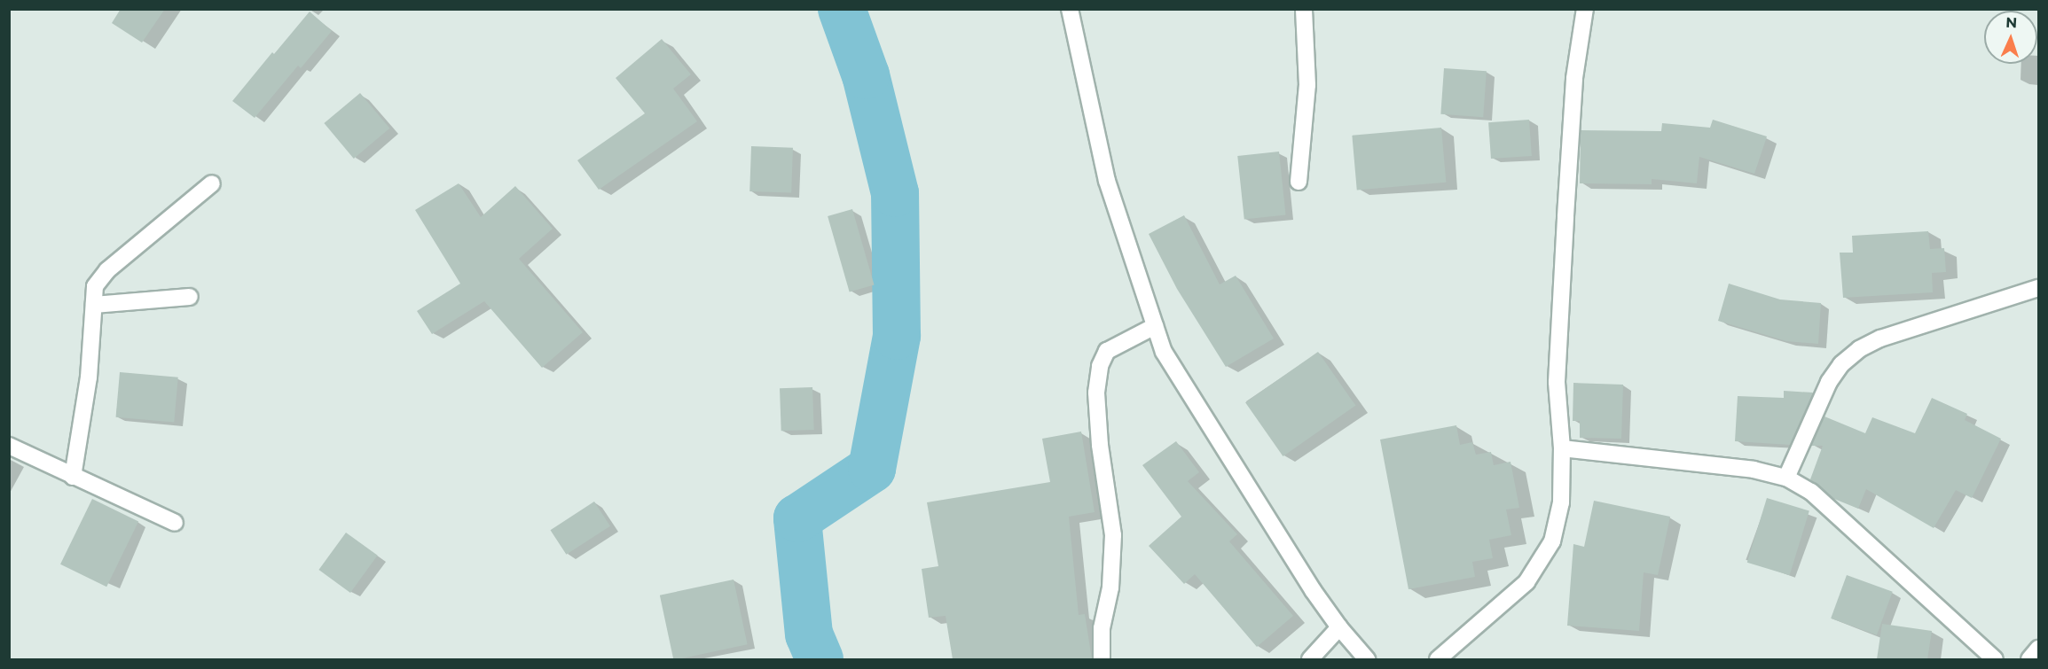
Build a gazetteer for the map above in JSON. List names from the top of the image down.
{
  "north": "top"
}
